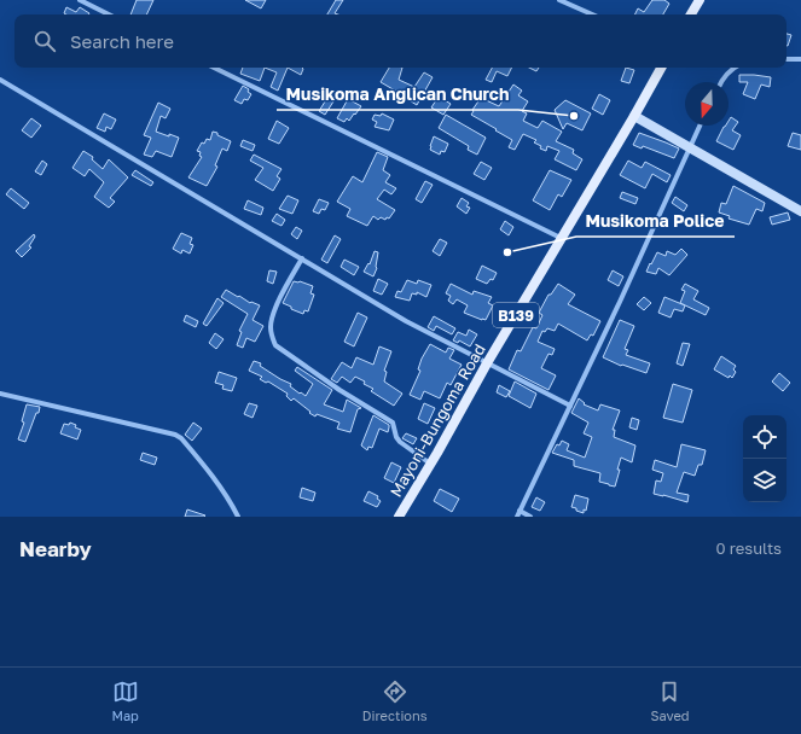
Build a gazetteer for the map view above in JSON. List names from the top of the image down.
{
  "streets": {
    "main road": ["B139", "Mayoni-Bungoma Road"]
  },
  "places": ["Musikoma Anglican Church", "Musikoma Police"],
  "north": "bottom",
  "page": {
    "search": "Search here",
    "heading": ["Nearby", "0 results"],
    "nav": ["Map", "Directions", "Saved"]
  }
}
